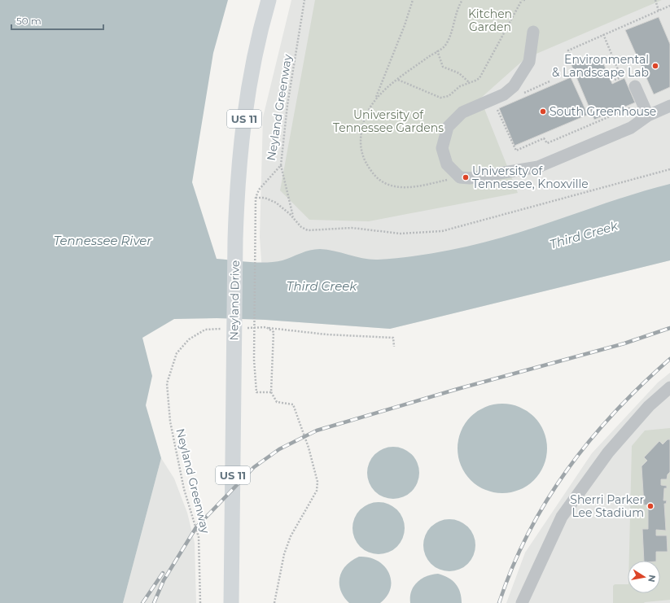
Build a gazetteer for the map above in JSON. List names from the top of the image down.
{
  "streets": {
    "main road": ["US 11", "Neyland Drive"],
    "path": ["Neyland Greenway"]
  },
  "water": ["Third Creek", "Tennessee River"],
  "parks": ["Kitchen Garden", "University of Tennessee Gardens"],
  "places": [
    "Environmental & Landscape Lab",
    "South Greenhouse",
    "University of Tennessee, Knoxville",
    "Sherri Parker Lee Stadium"
  ],
  "scale_bar": "50 m",
  "north": "right"
}
